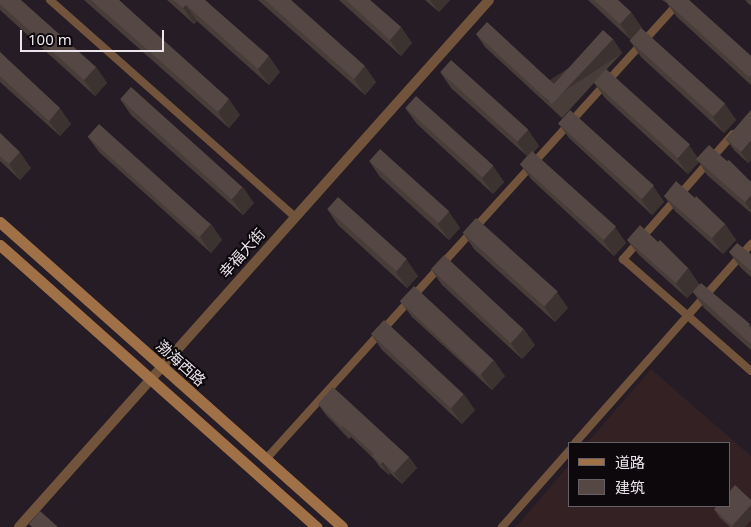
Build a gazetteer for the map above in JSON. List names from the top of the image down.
{
  "streets": {
    "main road": ["渤海西路"],
    "street": ["幸福大街"]
  },
  "crossings": [
    ["幸福大街", "渤海西路"]
  ],
  "legend": ["道路", "建筑"],
  "scale_bar": "100 m"
}
